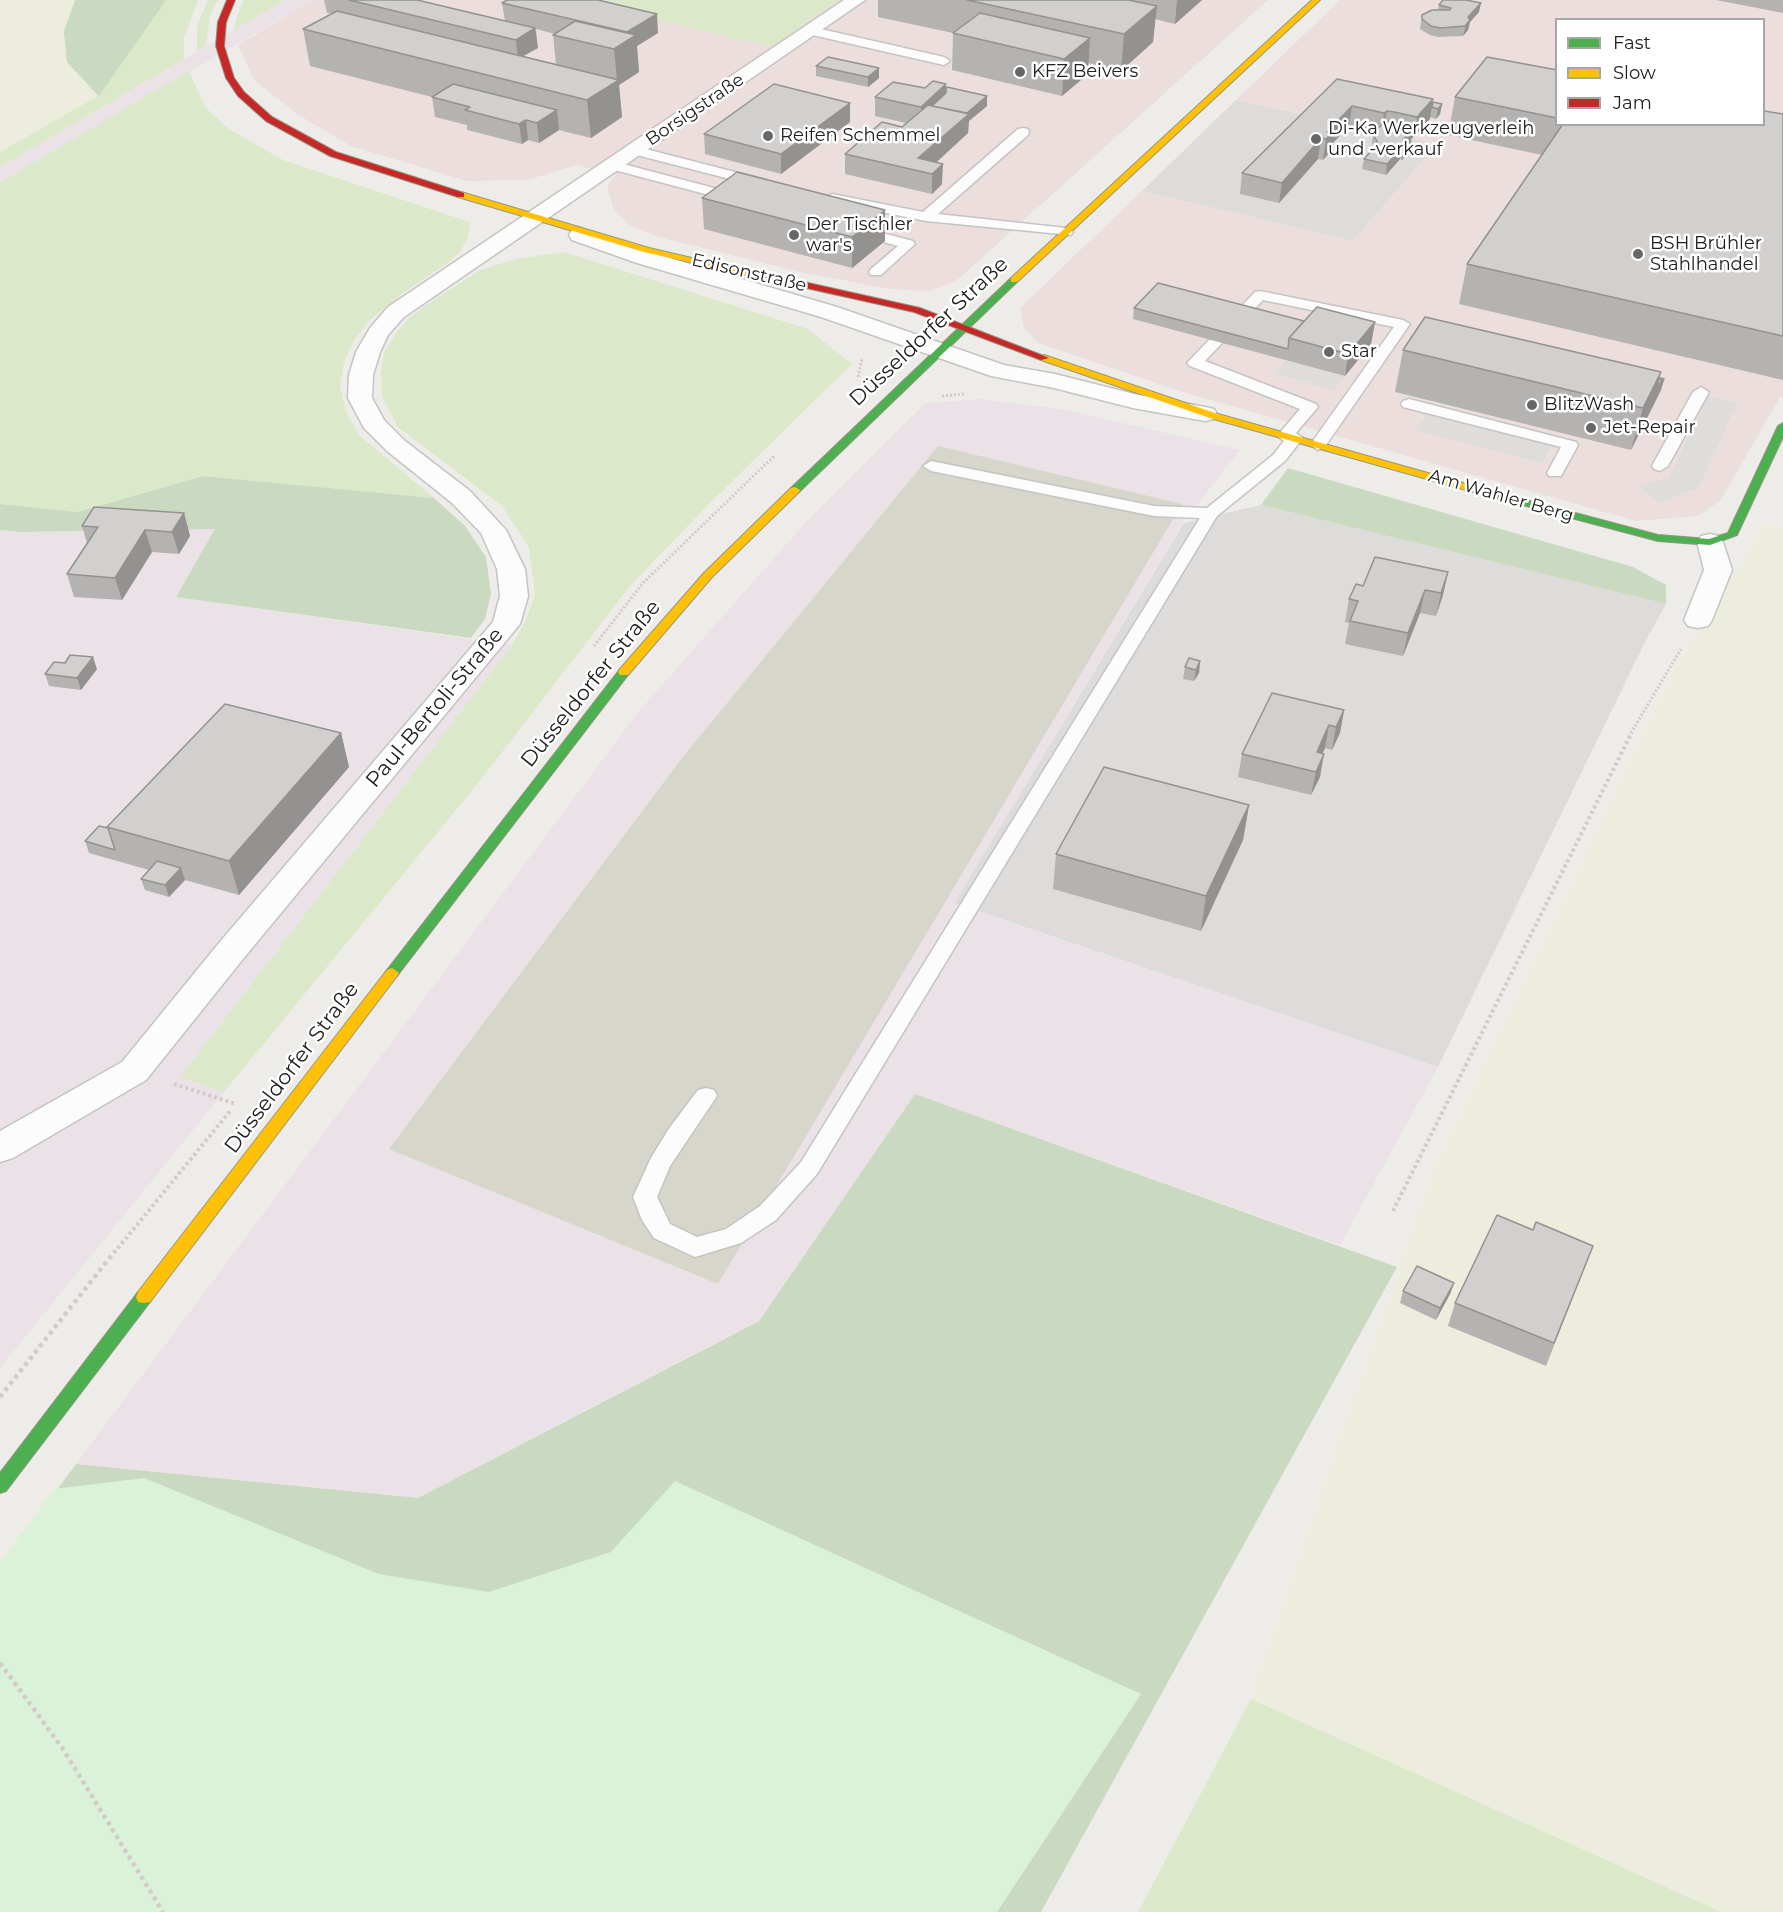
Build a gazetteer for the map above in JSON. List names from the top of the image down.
{
  "streets": {
    "main road": ["Edisonstraße", "Düsseldorfer Straße", "Am Wahler Berg"],
    "street": ["Borsigstraße", "Paul-Bertoli-Straße"]
  },
  "crossings": [
    ["Borsigstraße", "Edisonstraße"],
    ["Borsigstraße", "Paul-Bertoli-Straße"],
    ["Edisonstraße", "Düsseldorfer Straße"],
    ["Edisonstraße", "Am Wahler Berg"],
    ["Edisonstraße", "Paul-Bertoli-Straße"],
    ["Düsseldorfer Straße", "Am Wahler Berg"]
  ],
  "places": [
    "KFZ Beivers",
    "Reifen Schemmel",
    "Di-Ka Werkzeugverleih und -verkauf",
    "Der Tischler war's",
    "BSH Brühler Stahlhandel",
    "Star",
    "BlitzWash",
    "Jet-Repair"
  ],
  "legend": ["Fast", "Slow", "Jam"]
}
